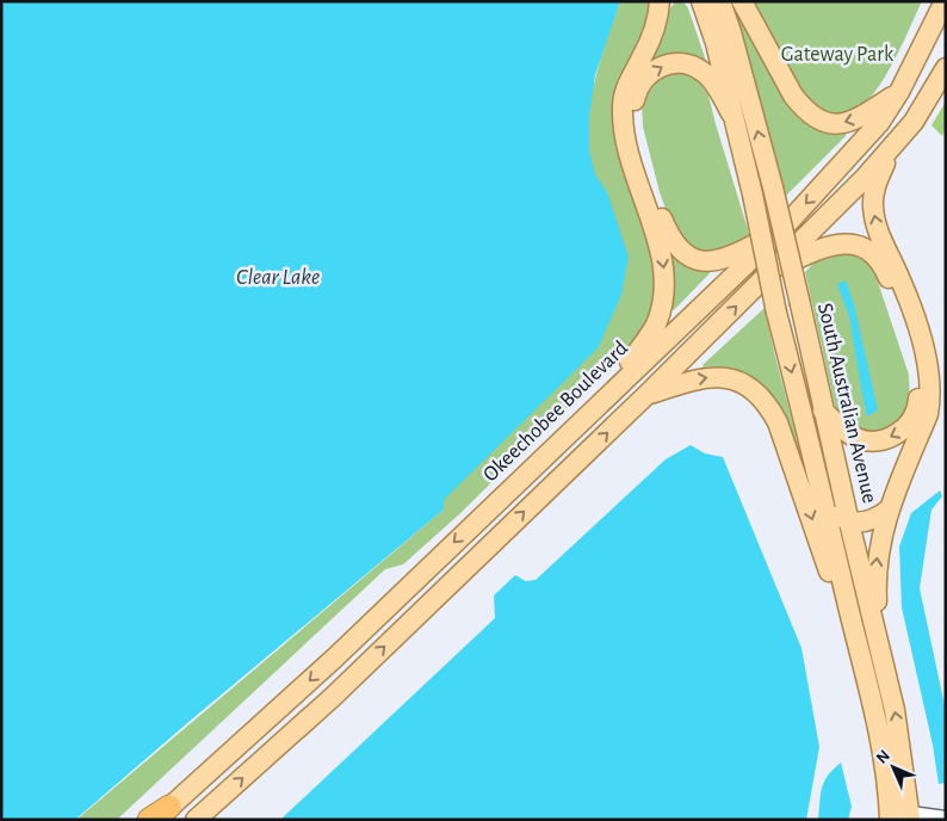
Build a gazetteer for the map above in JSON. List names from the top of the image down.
{
  "streets": {
    "main road": ["South Australian Avenue", "Okeechobee Boulevard"]
  },
  "water": ["Clear Lake"],
  "parks": ["Gateway Park"],
  "north": "top left"
}
